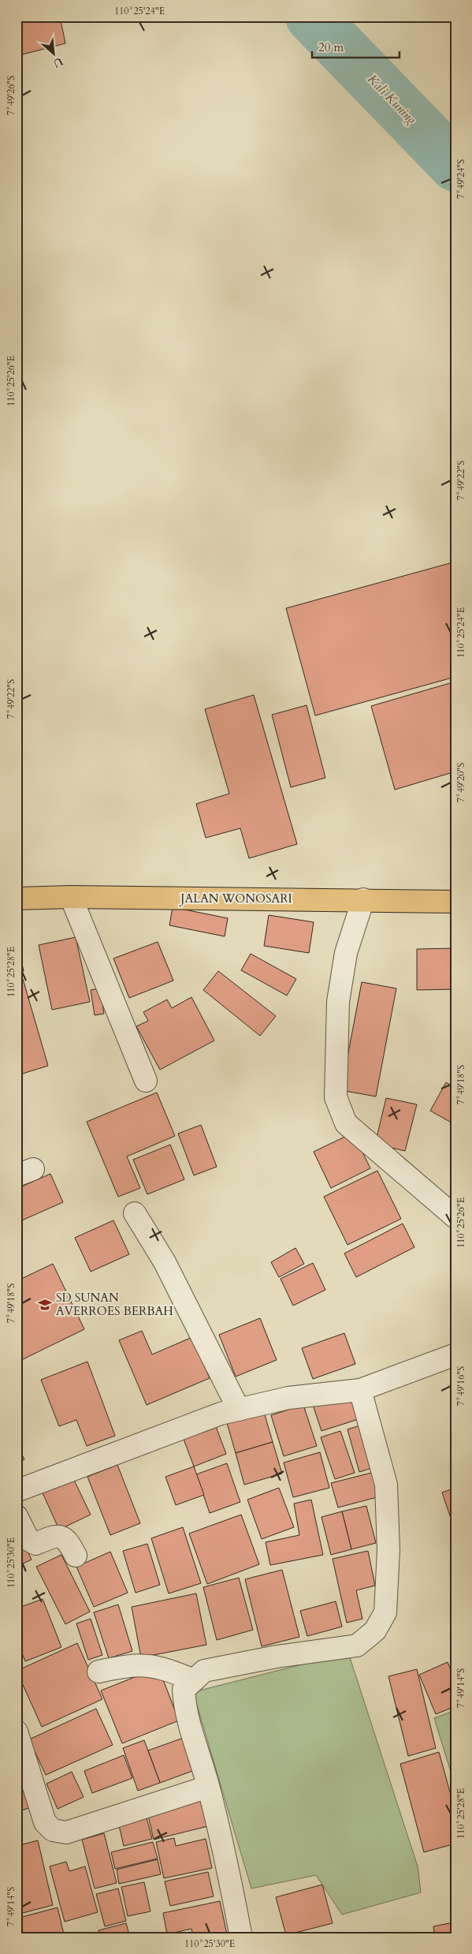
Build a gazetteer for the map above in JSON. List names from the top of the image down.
{
  "streets": {
    "highway": ["JALAN WONOSARI"]
  },
  "water": ["Kali Kuning"],
  "places": {
    "school or university": ["SD SUNAN AVERROES BERBAH"]
  },
  "scale_bar": "20 m",
  "north": "bottom right",
  "coordinates": [
    "110°25'24\"E",
    "7°49'26\"S",
    "7°49'24\"S",
    "110°25'26\"E",
    "7°49'22\"S",
    "7°49'20\"S",
    "110°25'28\"E",
    "7°49'18\"S",
    "7°49'16\"S",
    "110°25'30\"E",
    "7°49'14\"S"
  ]
}
